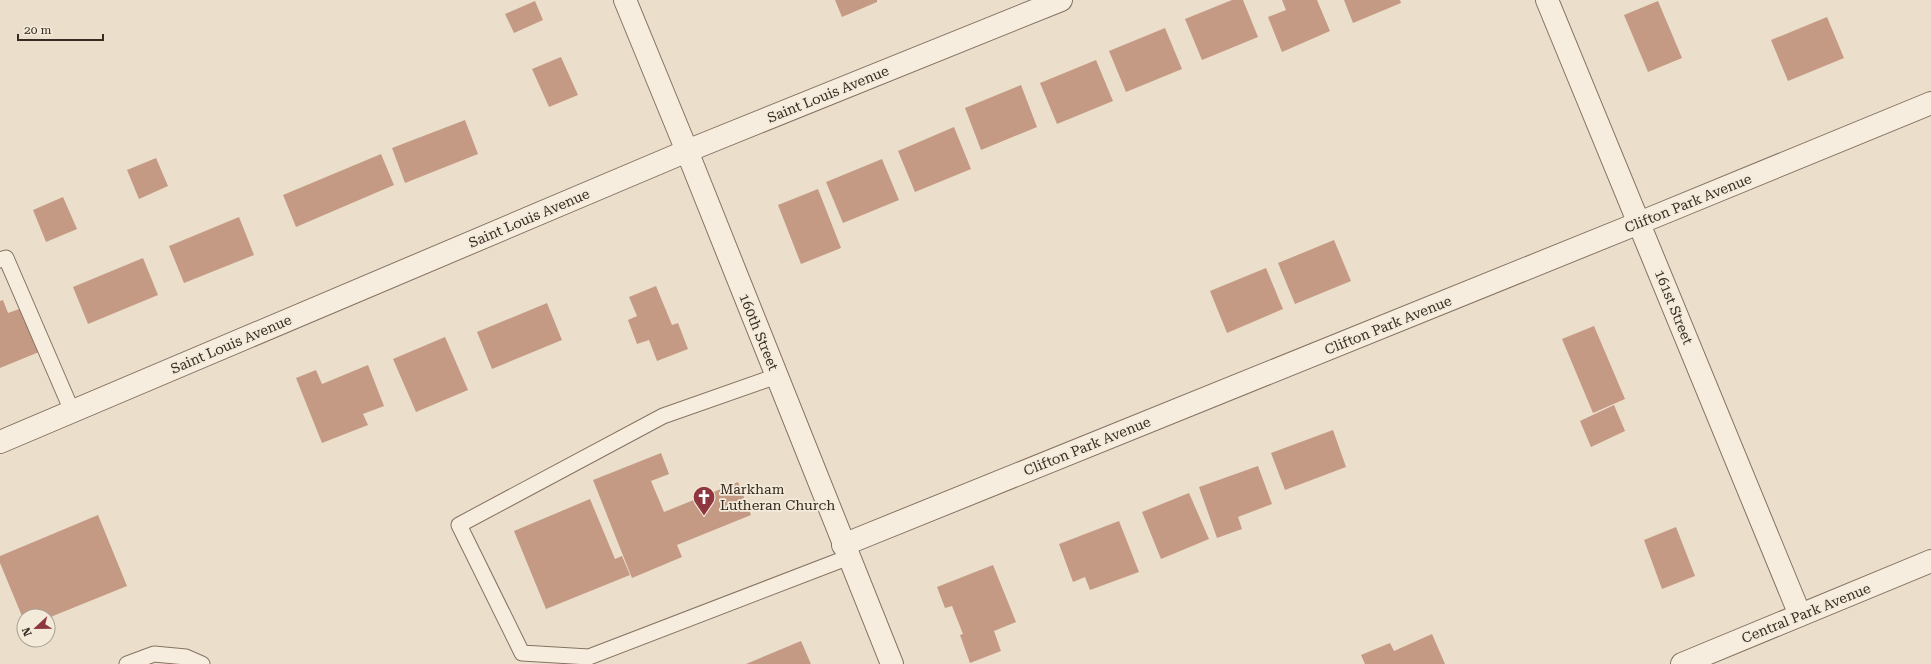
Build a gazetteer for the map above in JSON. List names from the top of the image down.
{
  "streets": {
    "street": [
      "Saint Louis Avenue",
      "Clifton Park Avenue",
      "161st Street",
      "160th Street",
      "Central Park Avenue"
    ]
  },
  "crossings": [
    ["Saint Louis Avenue", "160th Street"],
    ["Clifton Park Avenue", "161st Street"],
    ["Clifton Park Avenue", "160th Street"],
    ["161st Street", "Central Park Avenue"]
  ],
  "places": {
    "church": ["Markham Lutheran Church"]
  },
  "scale_bar": "20 m",
  "north": "left"
}
